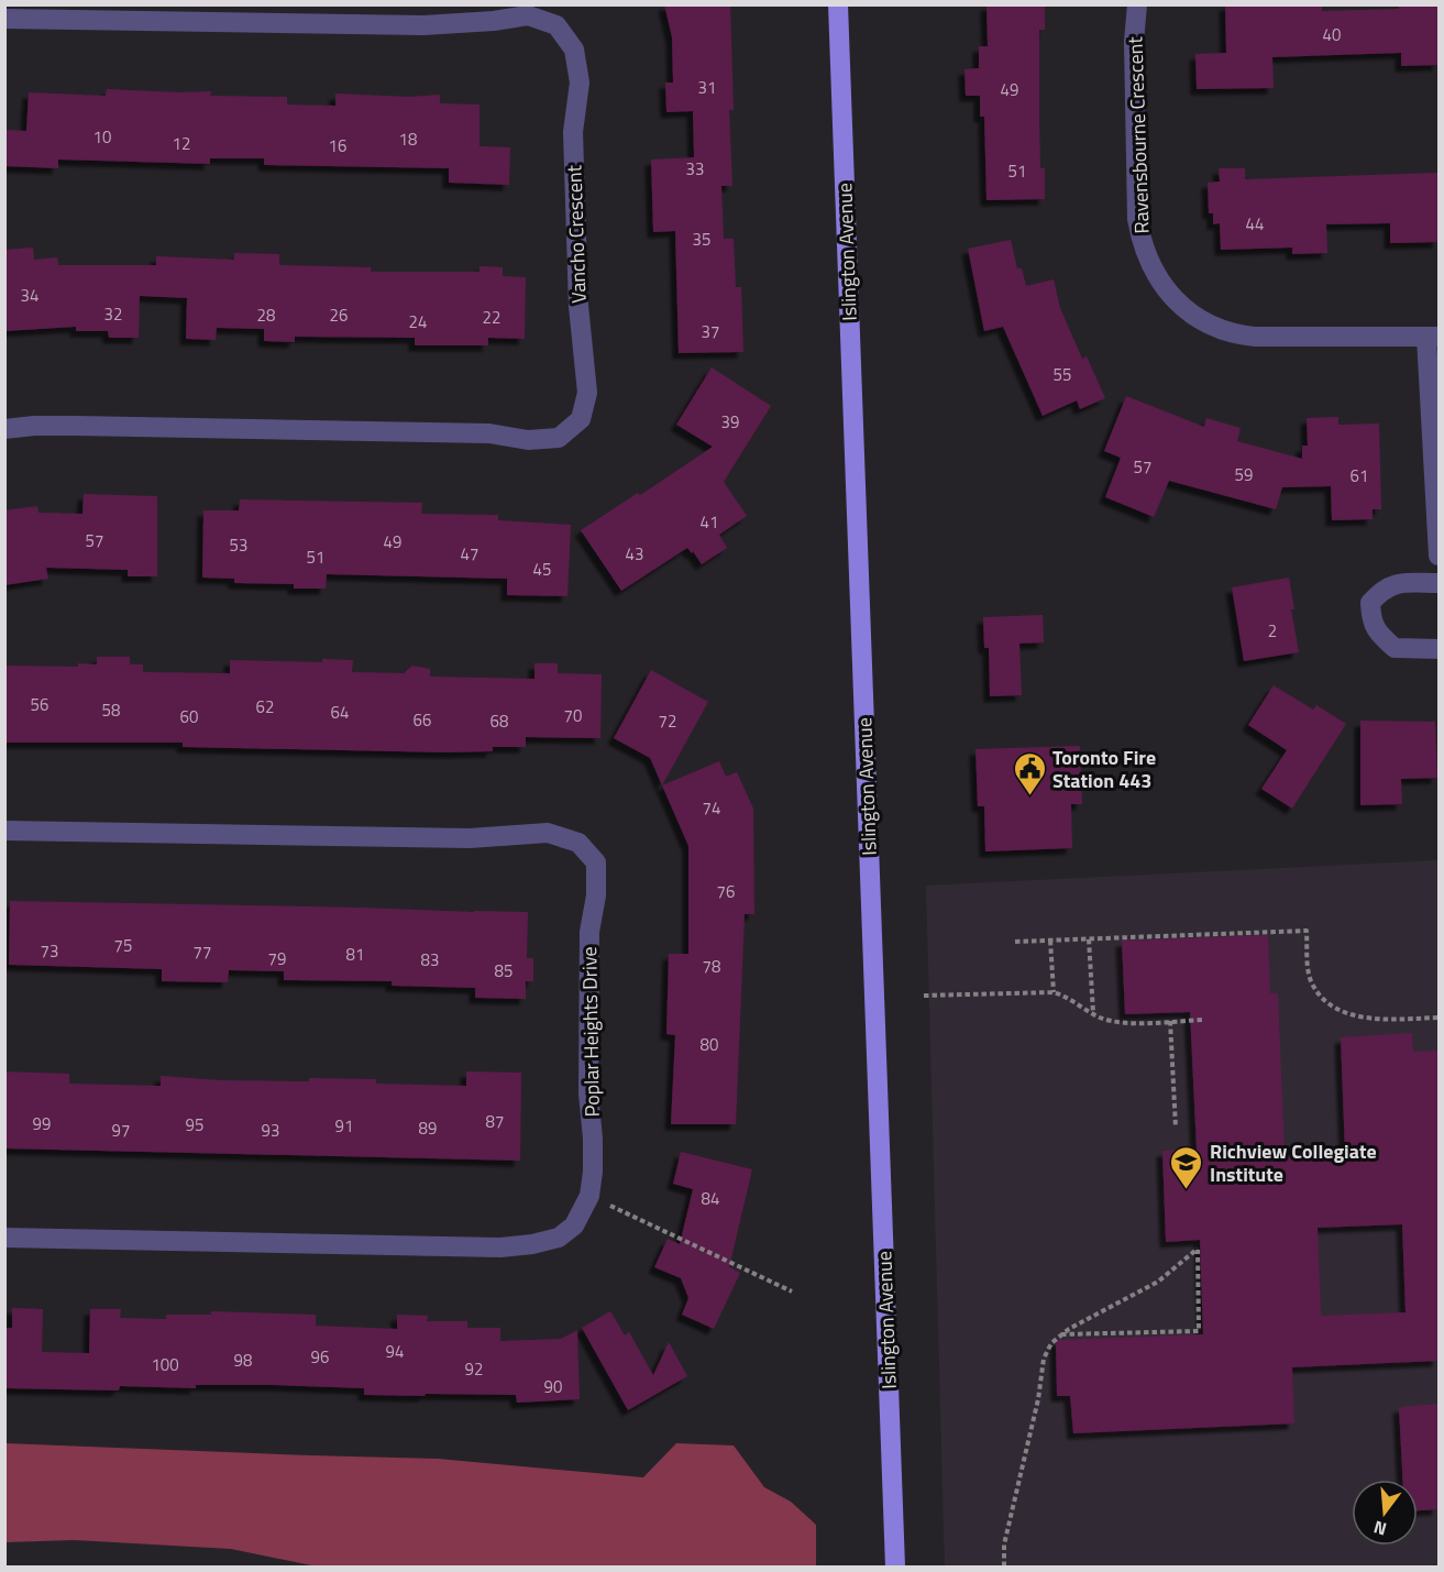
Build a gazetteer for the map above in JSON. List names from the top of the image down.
{
  "streets": {
    "main road": ["Islington Avenue"],
    "street": ["Ravensbourne Crescent", "Vancho Crescent", "Poplar Heights Drive"]
  },
  "places": {
    "public building": ["Toronto Fire Station 443"],
    "school or university": ["Richview Collegiate Institute"]
  },
  "house_numbers": [
    "40",
    "31",
    "49",
    "10",
    "18",
    "12",
    "16",
    "33",
    "51",
    "44",
    "35",
    "34",
    "32",
    "28",
    "26",
    "22",
    "24",
    "37",
    "55",
    "39",
    "57",
    "59",
    "61",
    "41",
    "57",
    "49",
    "53",
    "47",
    "43",
    "51",
    "45",
    "2",
    "56",
    "62",
    "58",
    "64",
    "70",
    "60",
    "66",
    "68",
    "72",
    "74",
    "76",
    "75",
    "73",
    "77",
    "81",
    "79",
    "83",
    "78",
    "85",
    "80",
    "87",
    "99",
    "95",
    "91",
    "89",
    "97",
    "93",
    "84",
    "94",
    "96",
    "98",
    "100",
    "92",
    "90"
  ],
  "north": "bottom"
}
